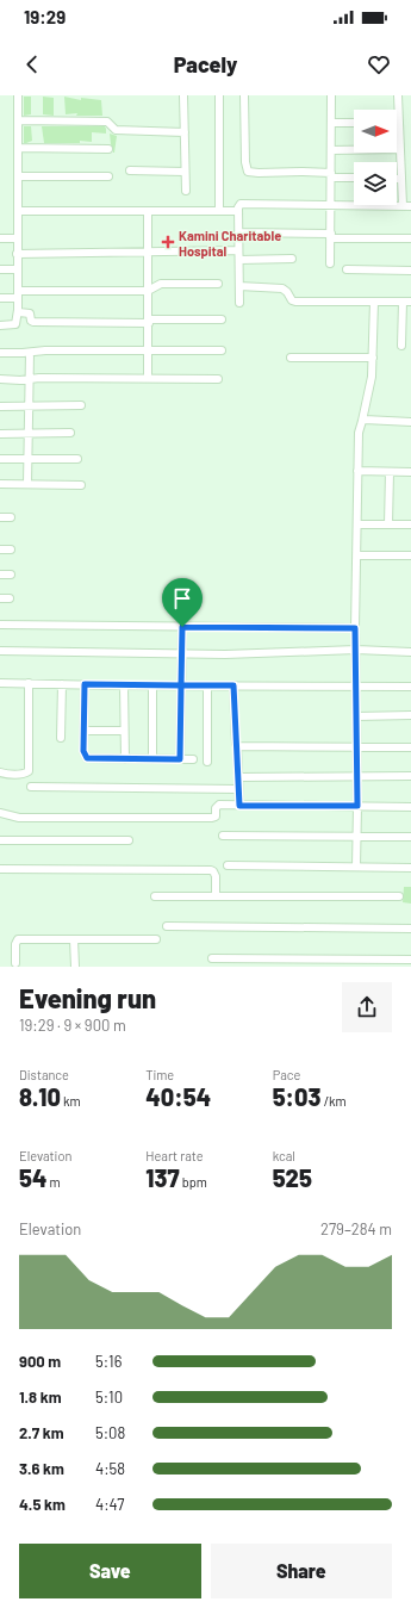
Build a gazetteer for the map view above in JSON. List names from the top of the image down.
{
  "places": {
    "health": ["Kamini Charitable Hospital"]
  },
  "north": "right",
  "page": {
    "status": "19:29",
    "header": "Pacely",
    "heading": ["Evening run", "19:29 · 9 × 900 m"],
    "stats": [
      ["Distance", "8.10 km"],
      ["Time", "40:54"],
      ["Pace", "5:03 /km"],
      ["Elevation", "54 m"],
      ["Heart rate", "137 bpm"],
      ["kcal", "525"]
    ],
    "chart": ["Elevation", "279–284 m"],
    "list": [
      {
        "name": "900 m",
        "note": "5:16"
      },
      {
        "name": "1.8 km",
        "note": "5:10"
      },
      {
        "name": "2.7 km",
        "note": "5:08"
      },
      {
        "name": "3.6 km",
        "note": "4:58"
      },
      {
        "name": "4.5 km",
        "note": "4:47"
      }
    ],
    "buttons": ["Save", "Share"]
  }
}
